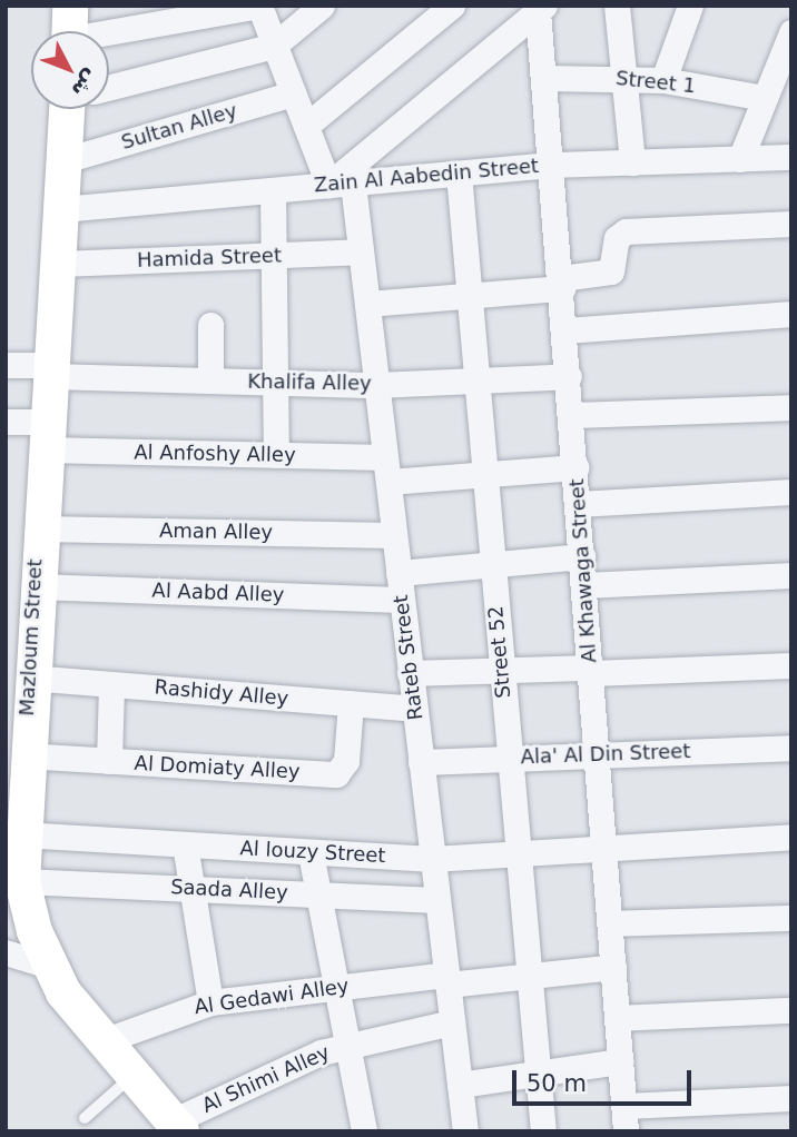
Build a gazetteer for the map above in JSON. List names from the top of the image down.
{
  "streets": {
    "street": [
      "Street 1",
      "Sultan Alley",
      "Zain Al Aabedin Street",
      "Hamida Street",
      "Khalifa Alley",
      "Al Anfoshy Alley",
      "Aman Alley",
      "Al Khawaga Street",
      "Al Aabd Alley",
      "Mazloum Street",
      "Street 52",
      "Rateb Street",
      "Rashidy Alley",
      "Ala' Al Din Street",
      "Al Domiaty Alley",
      "Al louzy Street",
      "Saada Alley",
      "Al Gedawi Alley",
      "Al Shimi Alley"
    ]
  },
  "crossings": [
    ["Street 1", "Al Khawaga Street"],
    ["Sultan Alley", "Mazloum Street"],
    ["Sultan Alley", "Rateb Street"],
    ["Zain Al Aabedin Street", "Al Khawaga Street"],
    ["Zain Al Aabedin Street", "Mazloum Street"],
    ["Zain Al Aabedin Street", "Street 52"],
    ["Zain Al Aabedin Street", "Rateb Street"],
    ["Hamida Street", "Mazloum Street"],
    ["Hamida Street", "Rateb Street"],
    ["Khalifa Alley", "Al Khawaga Street"],
    ["Khalifa Alley", "Mazloum Street"],
    ["Khalifa Alley", "Street 52"],
    ["Khalifa Alley", "Rateb Street"],
    ["Al Anfoshy Alley", "Al Khawaga Street"],
    ["Al Anfoshy Alley", "Mazloum Street"],
    ["Al Anfoshy Alley", "Street 52"],
    ["Al Anfoshy Alley", "Rateb Street"],
    ["Aman Alley", "Mazloum Street"],
    ["Aman Alley", "Rateb Street"],
    ["Al Khawaga Street", "Ala' Al Din Street"],
    ["Al Khawaga Street", "Al louzy Street"],
    ["Al Khawaga Street", "Al Gedawi Alley"],
    ["Al Aabd Alley", "Mazloum Street"],
    ["Al Aabd Alley", "Rateb Street"],
    ["Mazloum Street", "Rashidy Alley"],
    ["Mazloum Street", "Al Domiaty Alley"],
    ["Mazloum Street", "Al louzy Street"],
    ["Mazloum Street", "Saada Alley"],
    ["Mazloum Street", "Al Gedawi Alley"],
    ["Mazloum Street", "Al Shimi Alley"],
    ["Street 52", "Ala' Al Din Street"],
    ["Street 52", "Al louzy Street"],
    ["Street 52", "Al Gedawi Alley"],
    ["Rateb Street", "Rashidy Alley"],
    ["Rateb Street", "Ala' Al Din Street"],
    ["Rateb Street", "Al louzy Street"],
    ["Rateb Street", "Saada Alley"],
    ["Rateb Street", "Al Gedawi Alley"],
    ["Rateb Street", "Al Shimi Alley"],
    ["Rashidy Alley", "Al Domiaty Alley"]
  ],
  "scale_bar": "50 m",
  "north": "bottom right"
}
